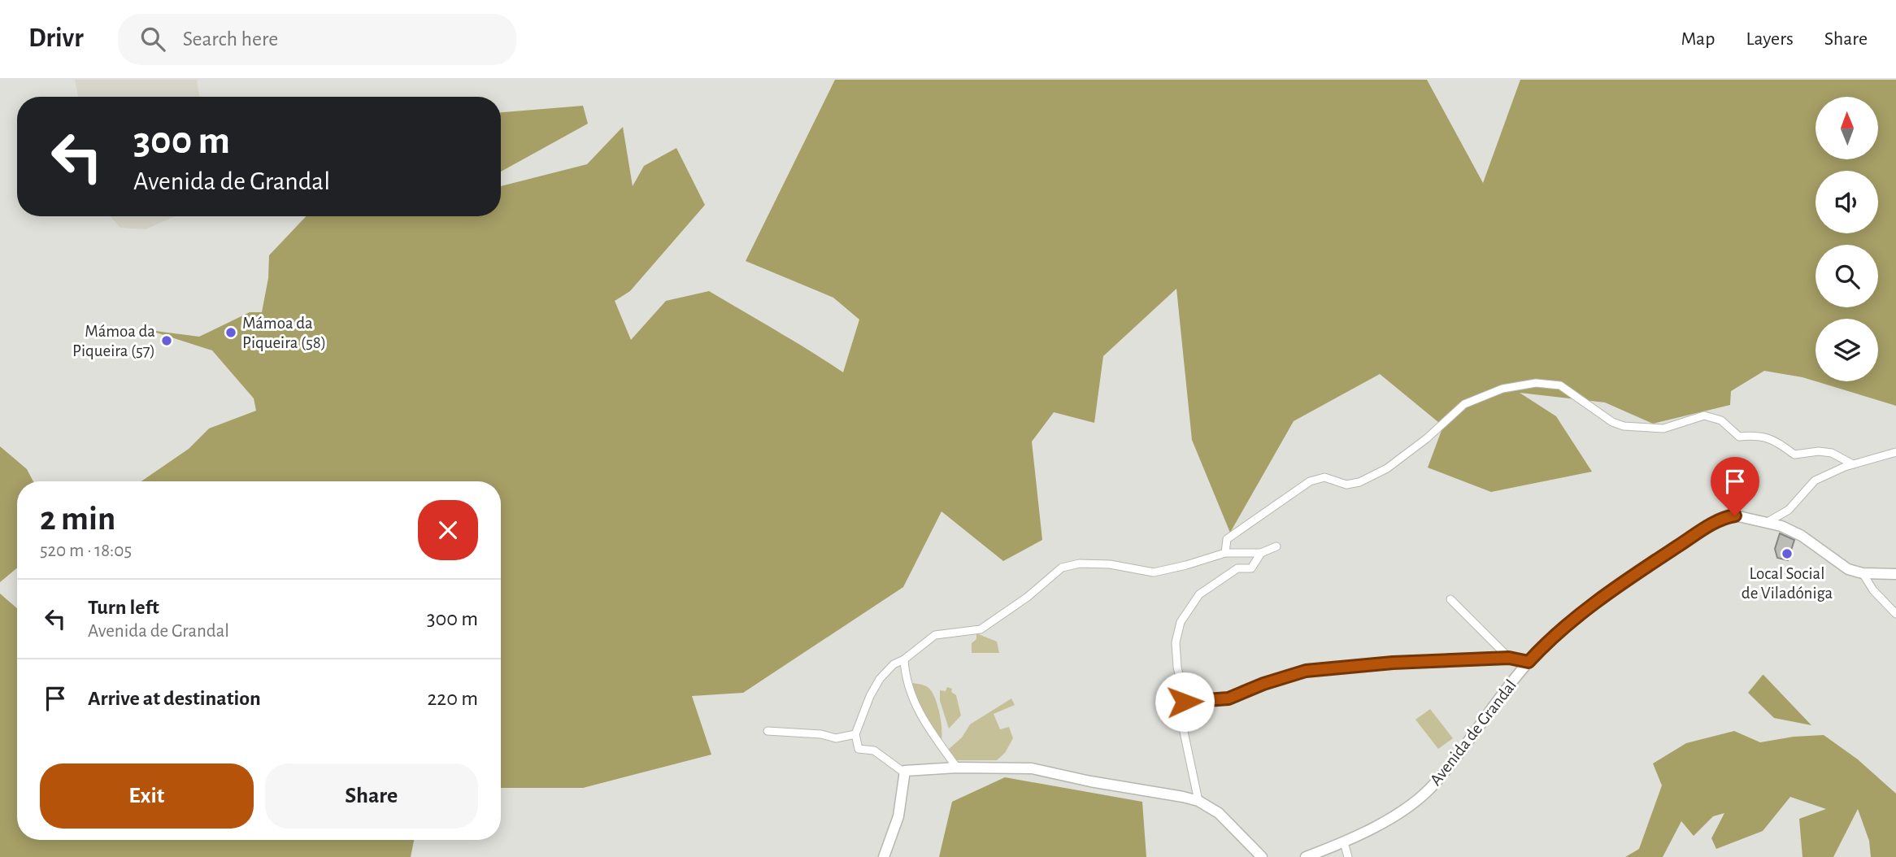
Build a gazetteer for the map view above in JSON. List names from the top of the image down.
{
  "streets": {
    "street": ["Avenida de Grandal"]
  },
  "places": ["Mámoa da Piqueira (58)", "Mámoa da Piqueira (57)", "Local Social de Viladóniga"],
  "north": "top",
  "page": {
    "header": "Drivr",
    "search": "Search here",
    "nav": ["Map", "Layers", "Share"],
    "turn": ["300 m", "Avenida de Grandal"],
    "heading": ["2 min", "520 m · 18:05"],
    "list": [
      {
        "name": "Turn left",
        "note": "Avenida de Grandal",
        "value": "300 m"
      },
      {
        "name": "Arrive at destination",
        "value": "220 m"
      }
    ],
    "buttons": ["Exit", "Share"]
  }
}
